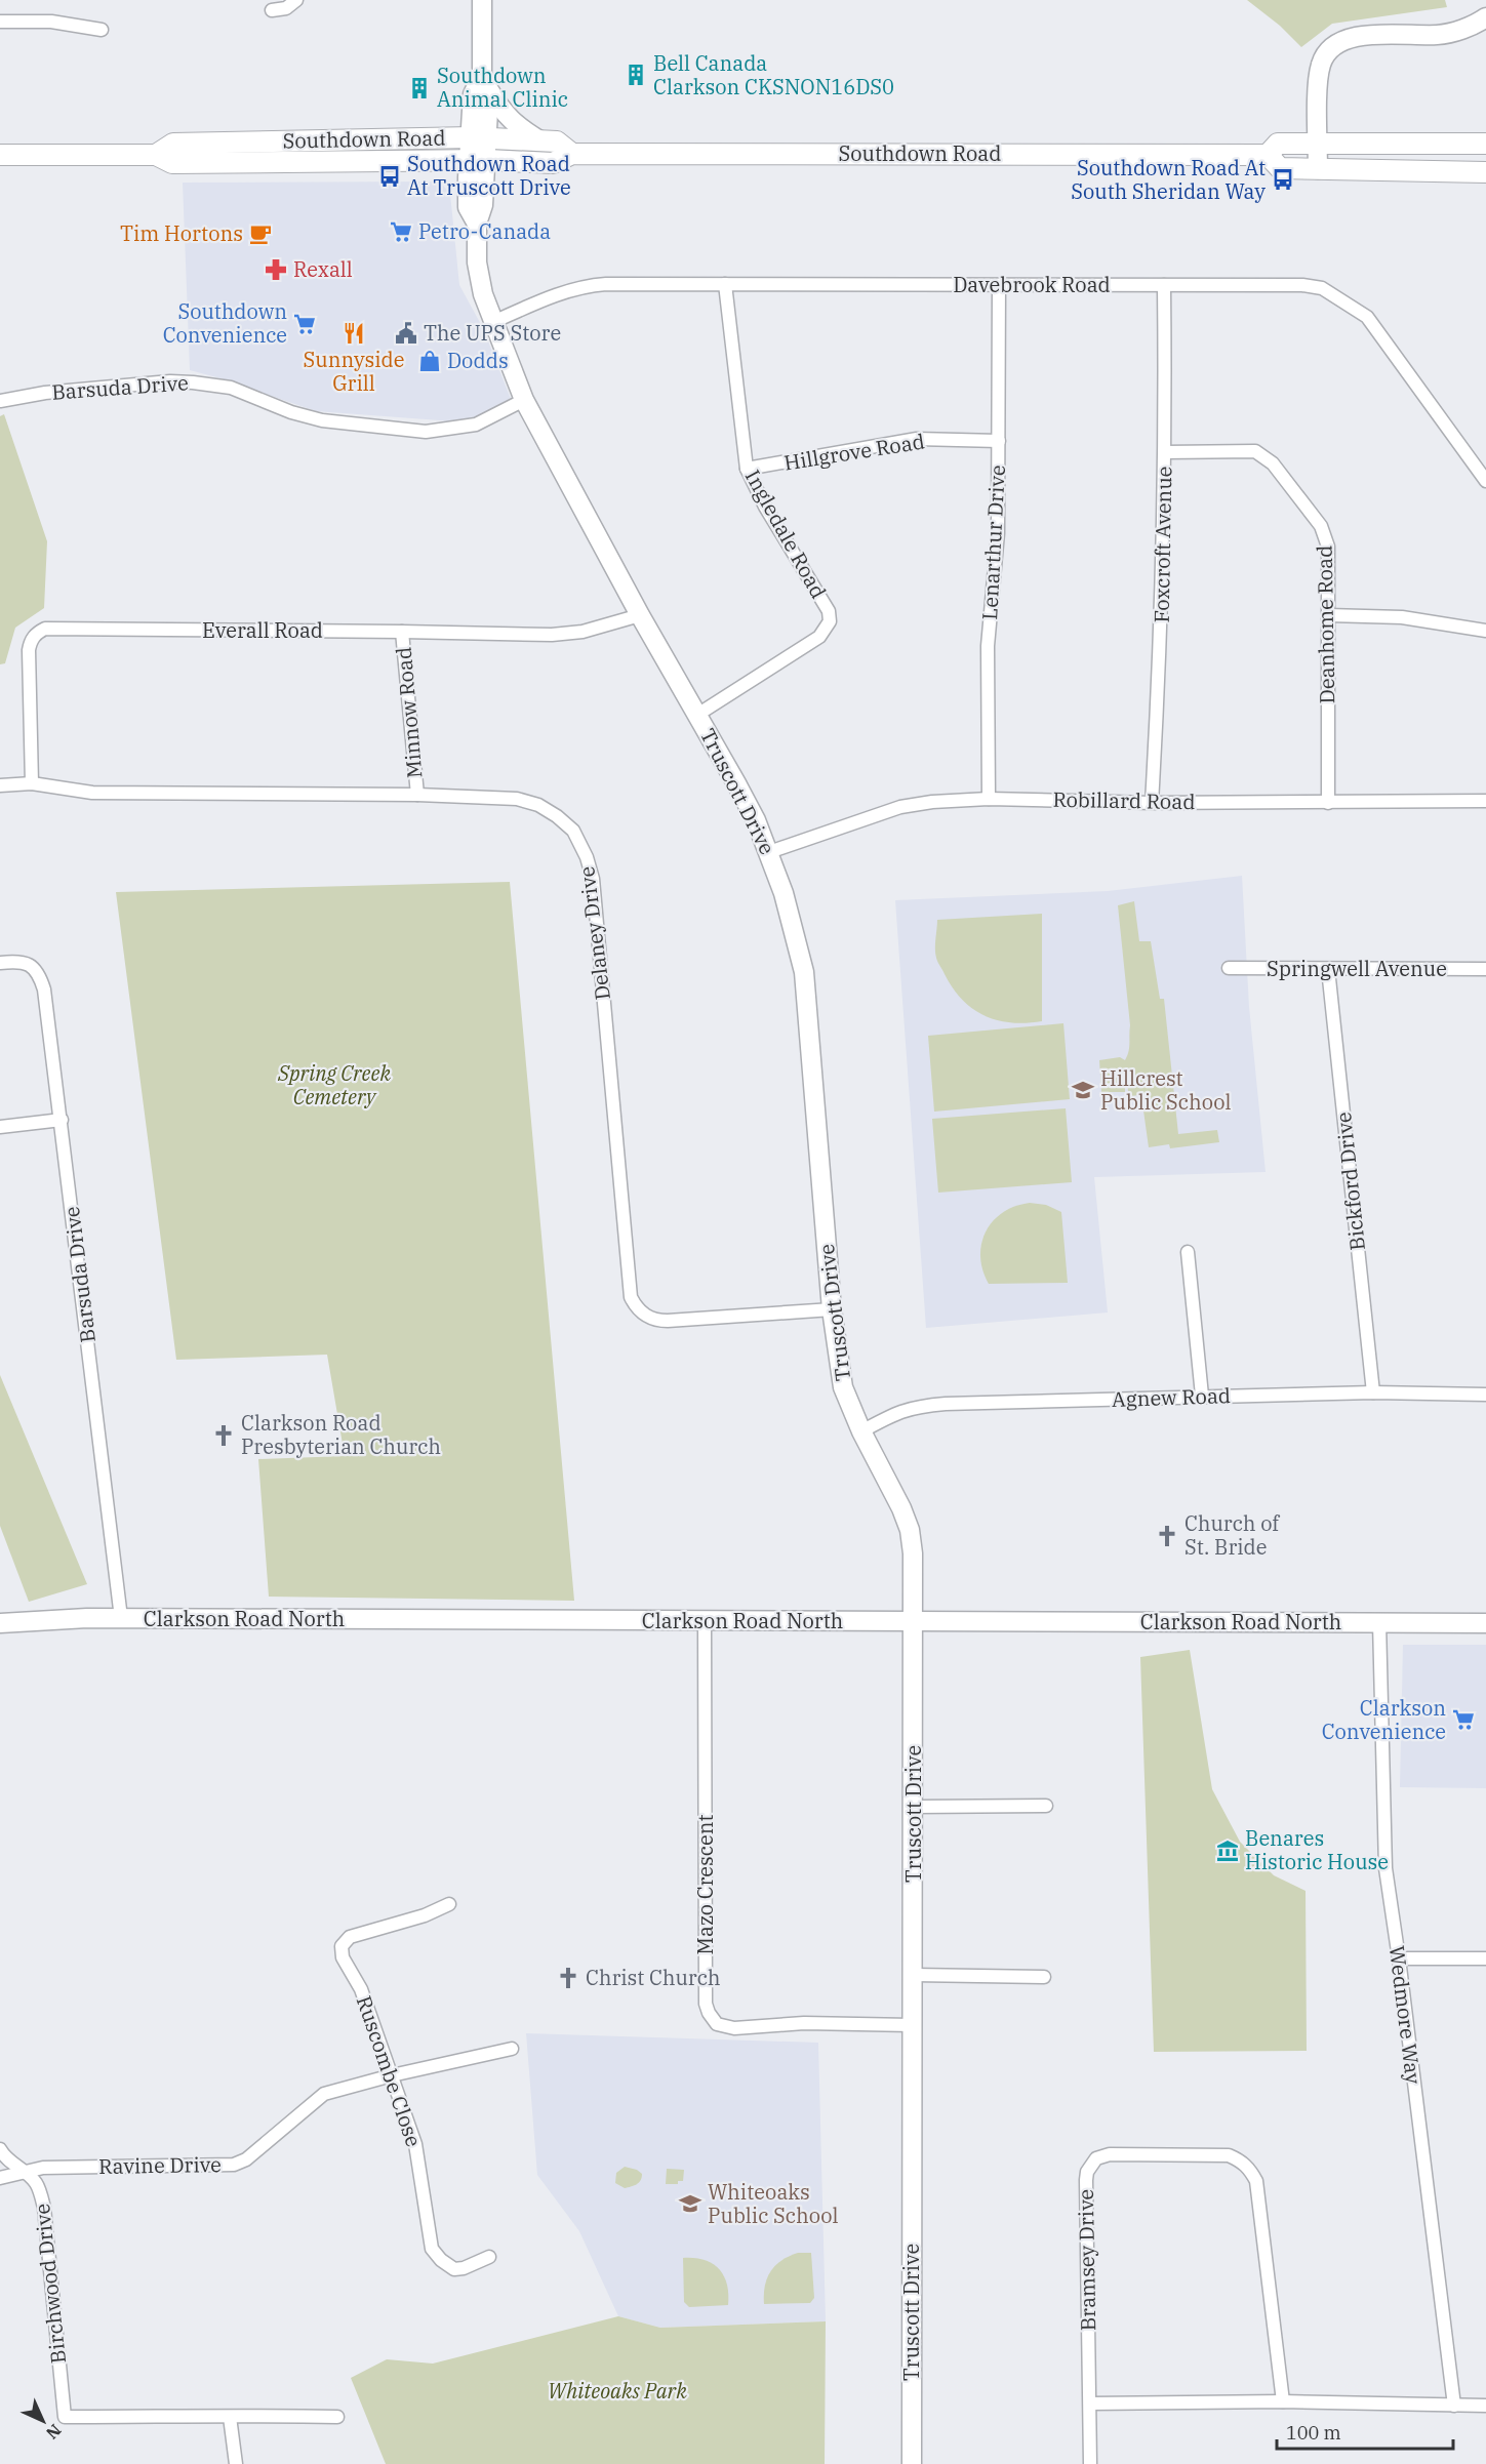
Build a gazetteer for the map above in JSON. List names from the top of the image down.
{
  "streets": {
    "main road": ["Southdown Road"],
    "street": [
      "Davebrook Road",
      "Barsuda Drive",
      "Hillgrove Road",
      "Ingledale Road",
      "Lenarthur Drive",
      "Foxcroft Avenue",
      "Deanhome Road",
      "Everall Road",
      "Minnow Road",
      "Truscott Drive",
      "Robillard Road",
      "Delaney Drive",
      "Springwell Avenue",
      "Bickford Drive",
      "Agnew Road",
      "Clarkson Road North",
      "Mazo Crescent",
      "Wedmore Way",
      "Ruscombe Close",
      "Ravine Drive",
      "Bramsey Drive",
      "Birchwood Drive"
    ]
  },
  "crossings": [
    ["Southdown Road", "Truscott Drive"],
    ["Davebrook Road", "Ingledale Road"],
    ["Davebrook Road", "Lenarthur Drive"],
    ["Davebrook Road", "Foxcroft Avenue"],
    ["Davebrook Road", "Truscott Drive"],
    ["Barsuda Drive", "Truscott Drive"],
    ["Barsuda Drive", "Clarkson Road North"],
    ["Hillgrove Road", "Ingledale Road"],
    ["Hillgrove Road", "Lenarthur Drive"],
    ["Ingledale Road", "Truscott Drive"],
    ["Lenarthur Drive", "Robillard Road"],
    ["Foxcroft Avenue", "Deanhome Road"],
    ["Foxcroft Avenue", "Robillard Road"],
    ["Deanhome Road", "Robillard Road"],
    ["Everall Road", "Minnow Road"],
    ["Everall Road", "Truscott Drive"],
    ["Everall Road", "Delaney Drive"],
    ["Minnow Road", "Delaney Drive"],
    ["Truscott Drive", "Robillard Road"],
    ["Truscott Drive", "Delaney Drive"],
    ["Truscott Drive", "Agnew Road"],
    ["Truscott Drive", "Clarkson Road North"],
    ["Truscott Drive", "Mazo Crescent"],
    ["Springwell Avenue", "Bickford Drive"],
    ["Bickford Drive", "Agnew Road"],
    ["Clarkson Road North", "Mazo Crescent"],
    ["Clarkson Road North", "Wedmore Way"],
    ["Ruscombe Close", "Ravine Drive"],
    ["Ravine Drive", "Birchwood Drive"]
  ],
  "parks": ["Spring Creek Cemetery", "Whiteoaks Park"],
  "places": {
    "building": ["Bell Canada Clarkson CKSNON16DS0", "Southdown Animal Clinic"],
    "bus stop": ["Southdown Road At Truscott Drive", "Southdown Road At South Sheridan Way"],
    "supermarket": ["Petro-Canada", "Southdown Convenience", "Clarkson Convenience"],
    "cafe": ["Tim Hortons"],
    "pharmacy": ["Rexall"],
    "restaurant": ["Sunnyside Grill"],
    "public building": ["The UPS Store"],
    "shop": ["Dodds"],
    "school or university": ["Hillcrest Public School", "Whiteoaks Public School"],
    "church": ["Clarkson Road Presbyterian Church", "Church of St. Bride", "Christ Church"],
    "museum": ["Benares Historic House"]
  },
  "scale_bar": "100 m",
  "north": "bottom right"
}
